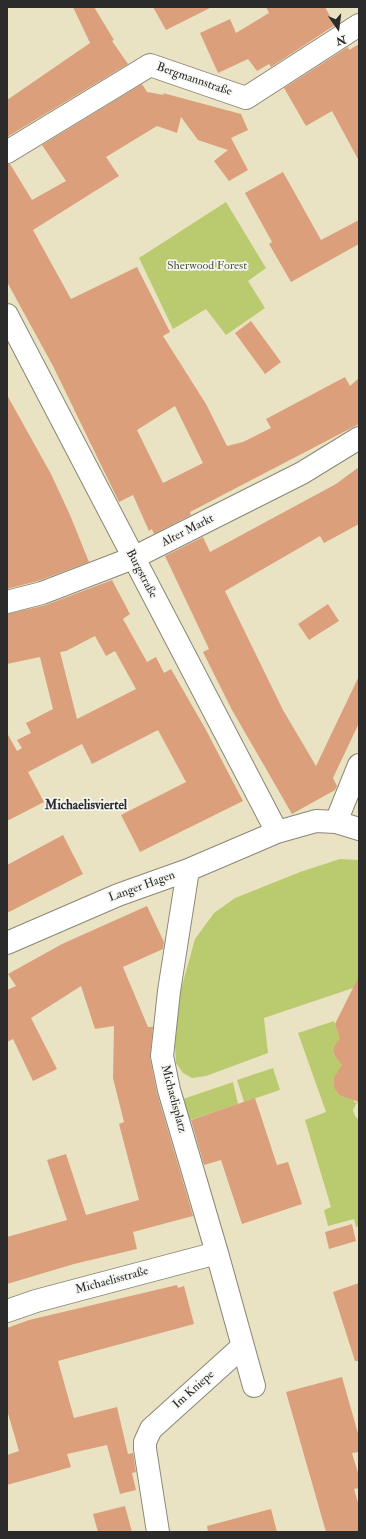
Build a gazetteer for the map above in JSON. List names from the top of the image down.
{
  "streets": {
    "street": [
      "Bergmannstraße",
      "Alter Markt",
      "Burgstraße",
      "Langer Hagen",
      "Michaelisplatz",
      "Michaelisstraße",
      "Im Kniepe"
    ]
  },
  "crossings": [
    ["Alter Markt", "Burgstraße"],
    ["Burgstraße", "Langer Hagen"],
    ["Langer Hagen", "Michaelisplatz"],
    ["Michaelisplatz", "Michaelisstraße"]
  ],
  "districts": ["Michaelisviertel"],
  "parks": ["Sherwood Forest"],
  "north": "bottom"
}
